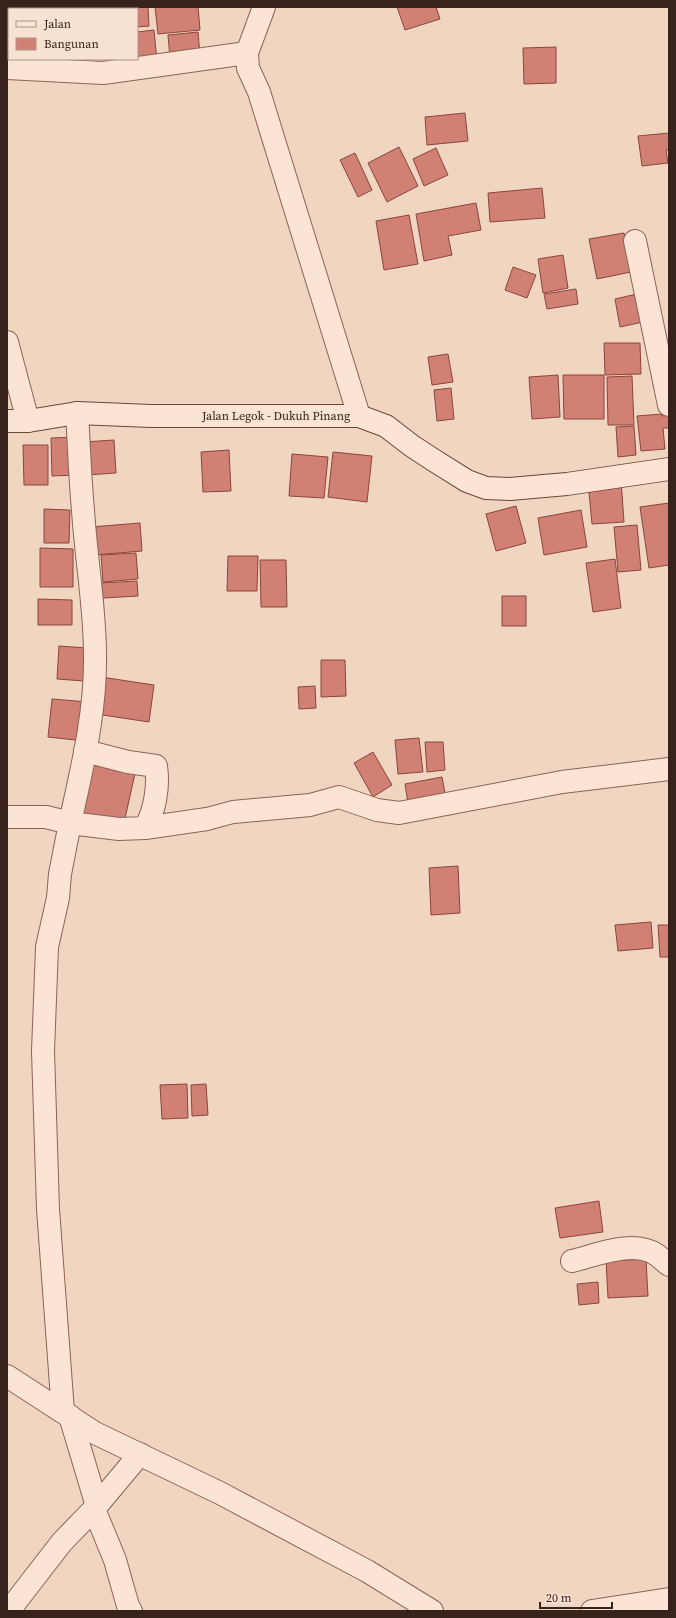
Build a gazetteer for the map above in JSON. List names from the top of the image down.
{
  "streets": {
    "street": ["Jalan Legok - Dukuh Pinang"]
  },
  "legend": ["Jalan", "Bangunan"],
  "scale_bar": "20 m"
}
